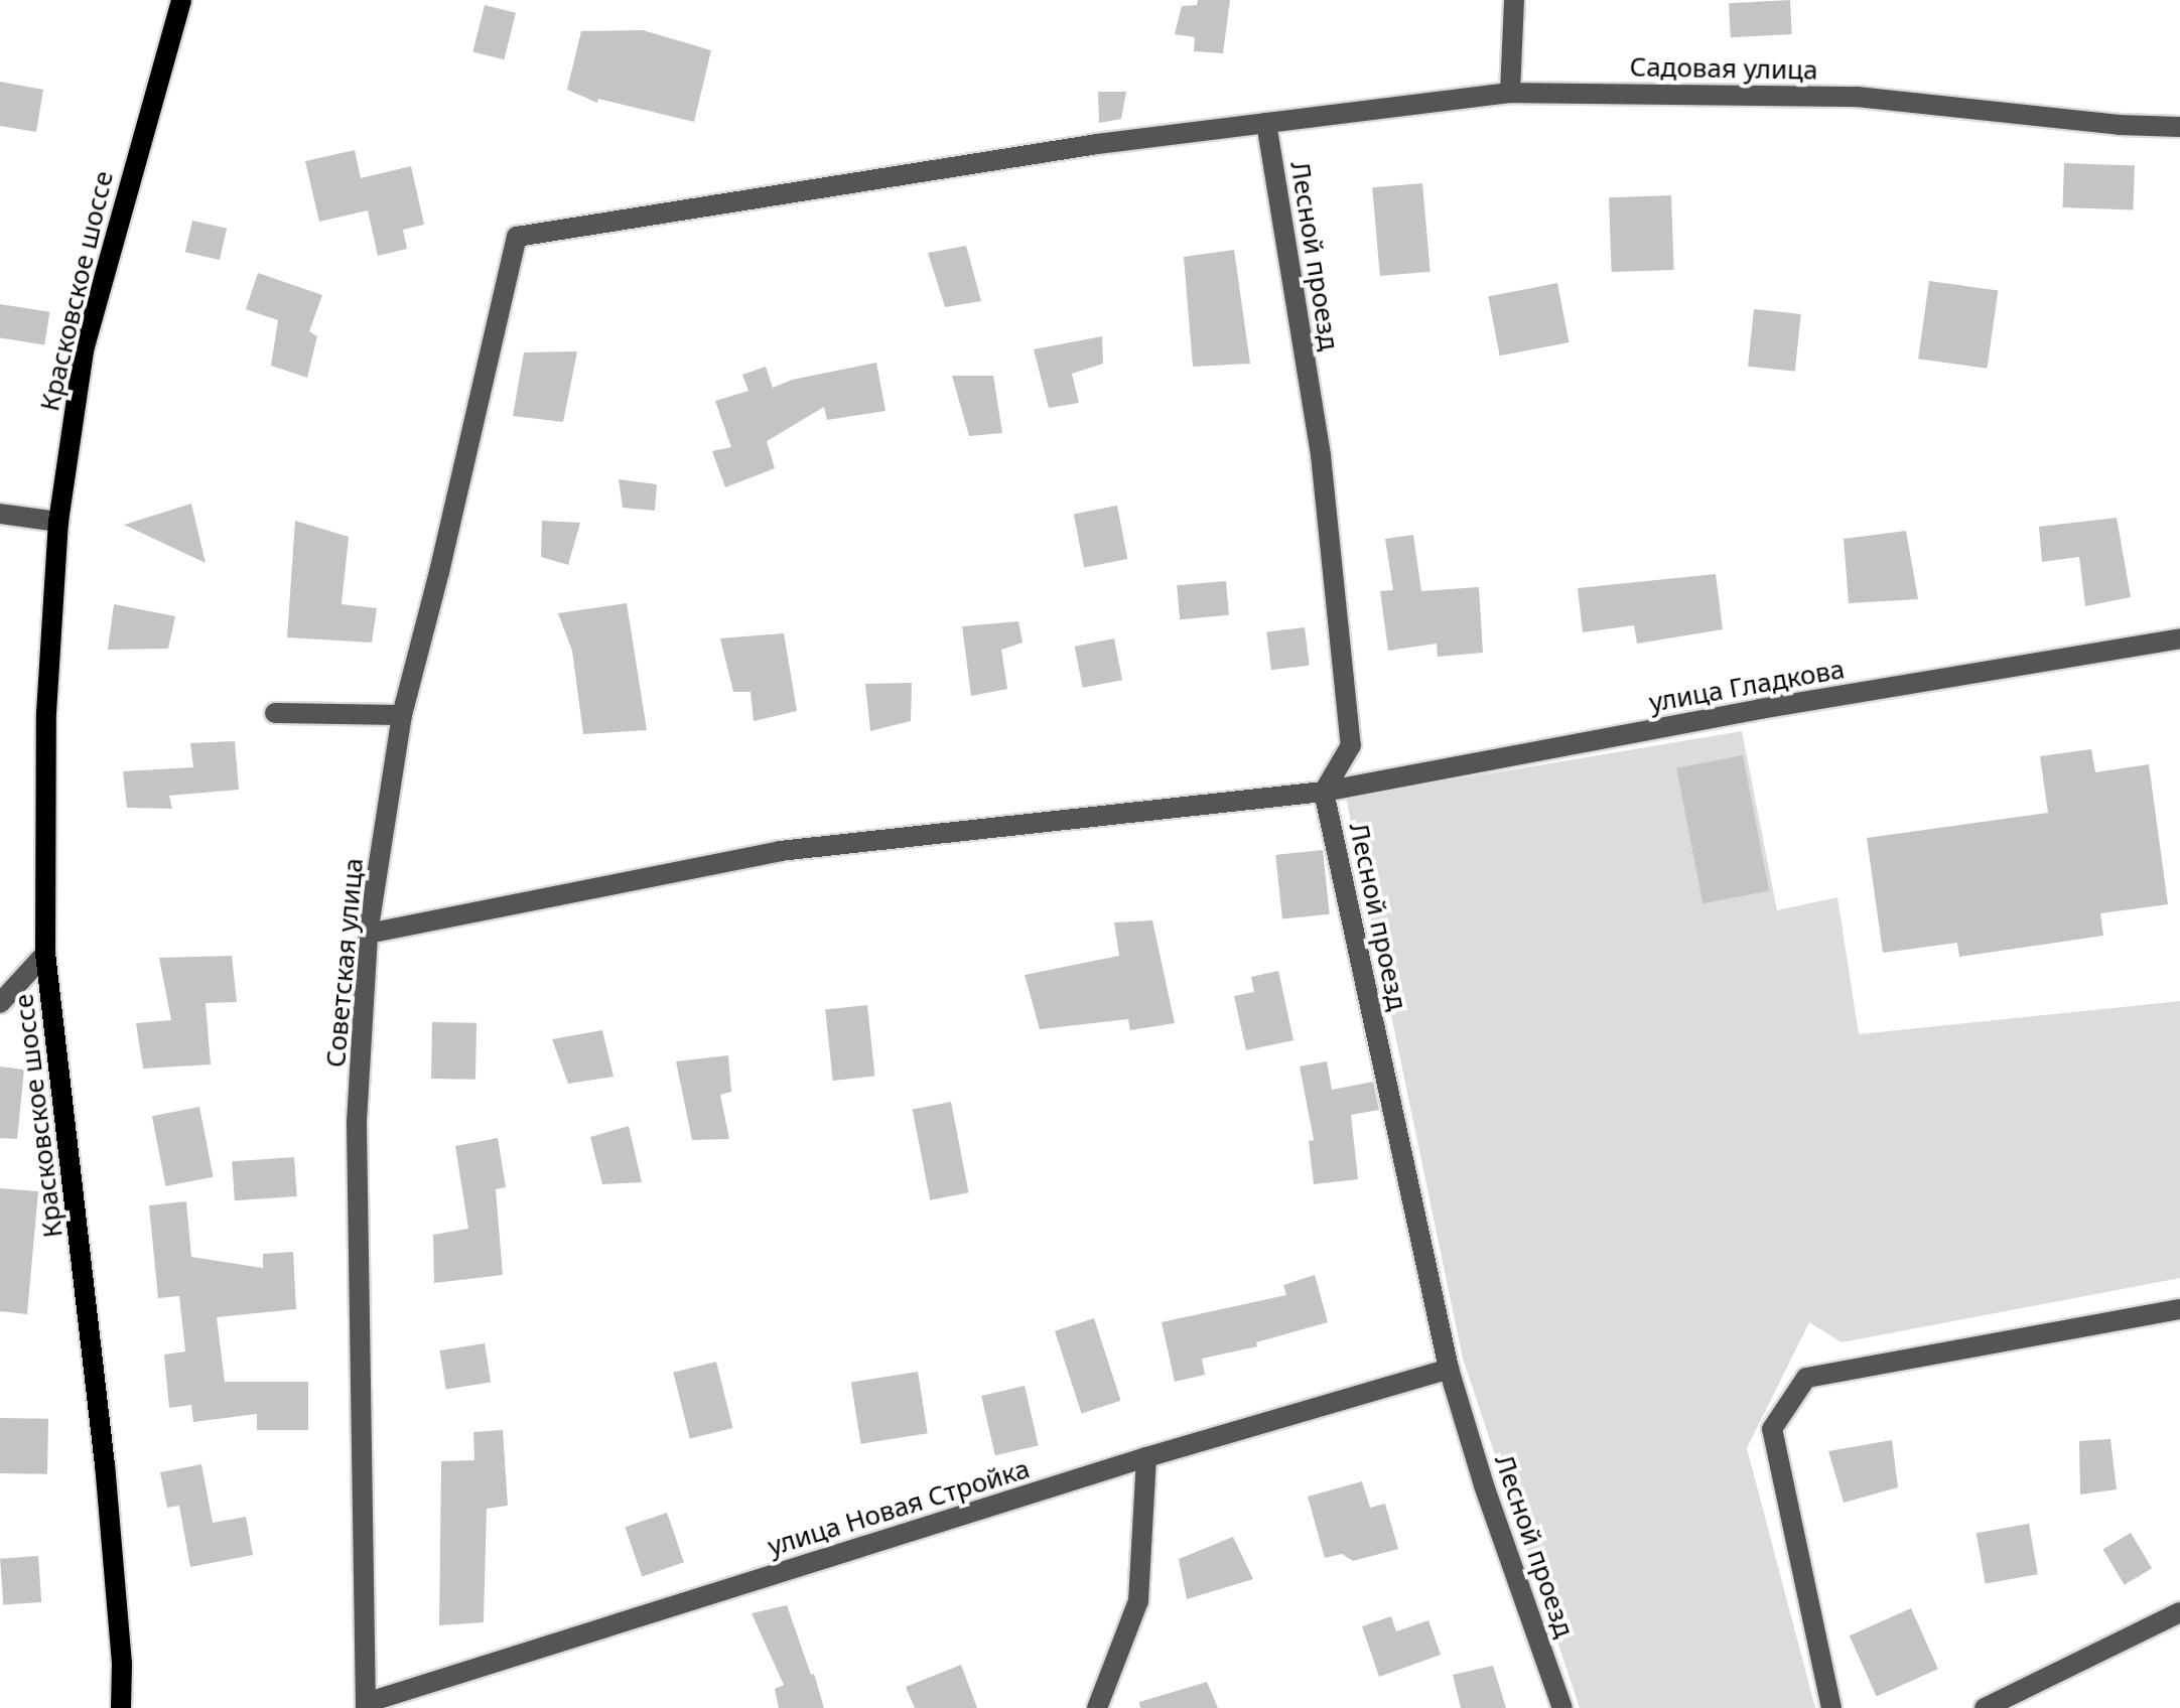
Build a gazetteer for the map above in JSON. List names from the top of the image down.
{
  "streets": {
    "main road": ["Красковское шоссе"],
    "street": [
      "Садовая улица",
      "Лесной проезд",
      "улица Гладкова",
      "Советская улица",
      "улица Новая Стройка"
    ]
  },
  "crossings": [
    ["Садовая улица", "Лесной проезд"],
    ["Садовая улица", "Советская улица"],
    ["Лесной проезд", "улица Гладкова"],
    ["Лесной проезд", "улица Новая Стройка"],
    ["улица Гладкова", "Советская улица"],
    ["Советская улица", "улица Новая Стройка"]
  ]
}
